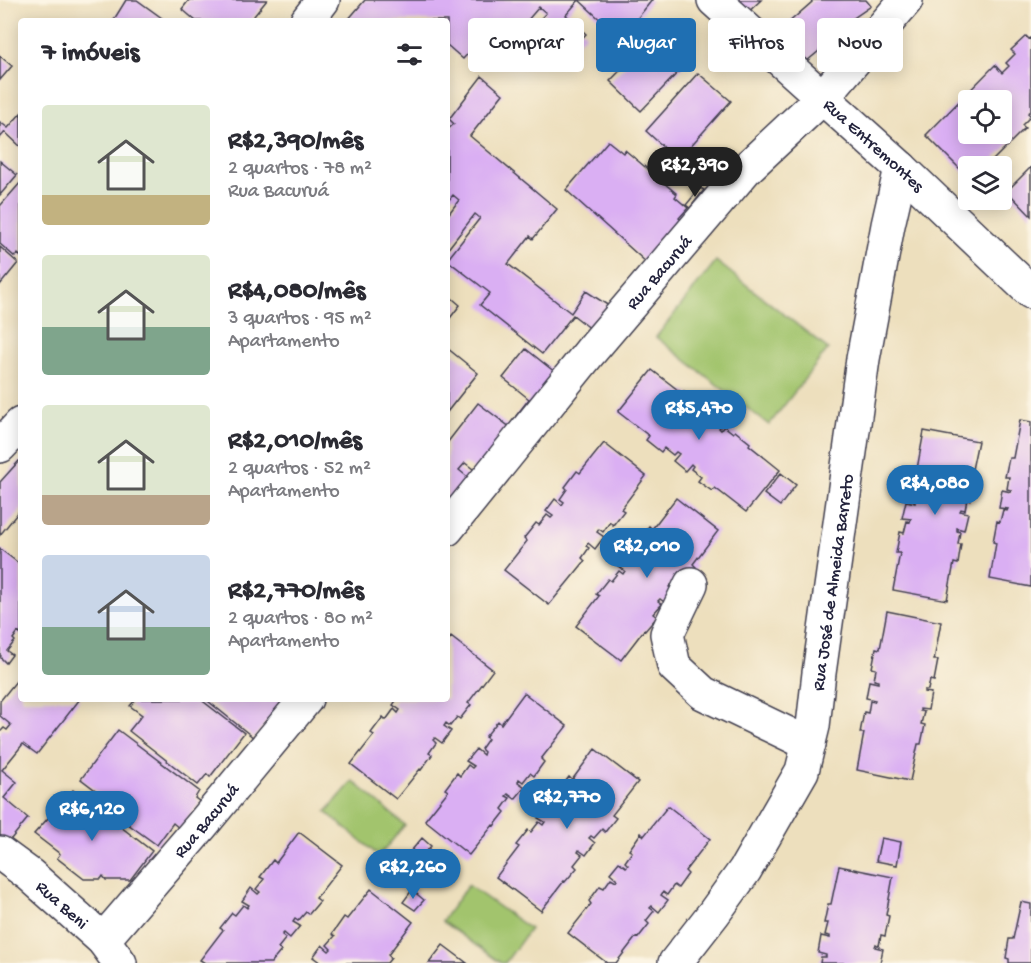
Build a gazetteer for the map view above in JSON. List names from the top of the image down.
{
  "streets": {
    "street": [
      "Rua Entremontes",
      "Rua Bacuruá",
      "Rua José de Almeida Barreto",
      "Rua Beni"
    ]
  },
  "crossings": [
    ["Rua Entremontes", "Rua Bacuruá"],
    ["Rua Entremontes", "Rua José de Almeida Barreto"],
    ["Rua Bacuruá", "Rua Beni"]
  ],
  "page": {
    "chip": [
      "Comprar",
      "Alugar",
      "Filtros",
      "Novo"
    ],
    "heading": "7 imóveis",
    "list": [
      {
        "name": "R$2,390/mês",
        "note": "2 quartos · 78 m² · Rua Bacuruá"
      },
      {
        "name": "R$4,080/mês",
        "note": "3 quartos · 95 m² · Apartamento"
      },
      {
        "name": "R$2,010/mês",
        "note": "2 quartos · 52 m² · Apartamento"
      },
      {
        "name": "R$2,770/mês",
        "note": "2 quartos · 80 m² · Apartamento"
      }
    ],
    "price": [
      "R$2,390",
      "R$5,470",
      "R$4,080",
      "R$2,010",
      "R$2,770",
      "R$6,120",
      "R$2,260"
    ]
  }
}
